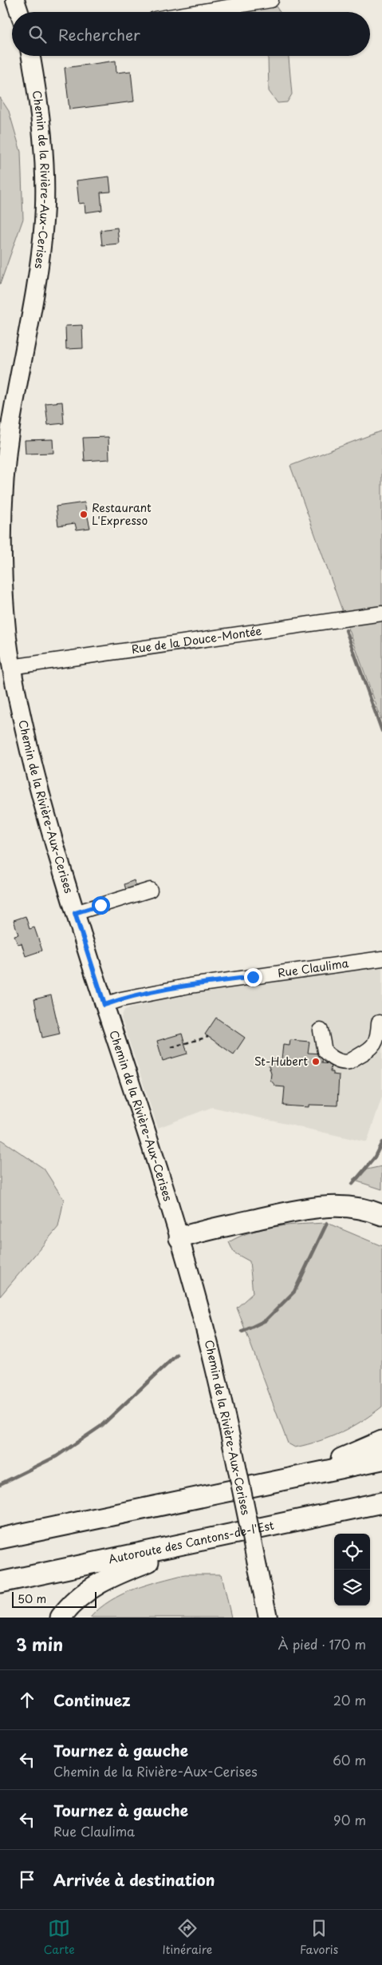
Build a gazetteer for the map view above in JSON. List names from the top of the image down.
{
  "streets": {
    "highway": ["Autoroute des Cantons-de-l'Est"],
    "main road": ["Chemin de la Rivière-Aux-Cerises"],
    "street": ["Rue de la Douce-Montée", "Rue Claulima"]
  },
  "crossings": [
    ["Chemin de la Rivière-Aux-Cerises", "Rue de la Douce-Montée"],
    ["Chemin de la Rivière-Aux-Cerises", "Rue Claulima"]
  ],
  "places": ["Restaurant L'Expresso", "St-Hubert"],
  "scale_bar": "50 m",
  "page": {
    "search": "Rechercher",
    "scale": "50 m",
    "heading": ["3 min", "À pied · 170 m"],
    "list": [
      ["Continuez", "20 m"],
      ["Tournez à gauche", "Chemin de la Rivière-Aux-Cerises", "60 m"],
      ["Tournez à gauche", "Rue Claulima", "90 m"],
      "Arrivée à destination"
    ],
    "nav": ["Carte", "Itinéraire", "Favoris"]
  }
}
